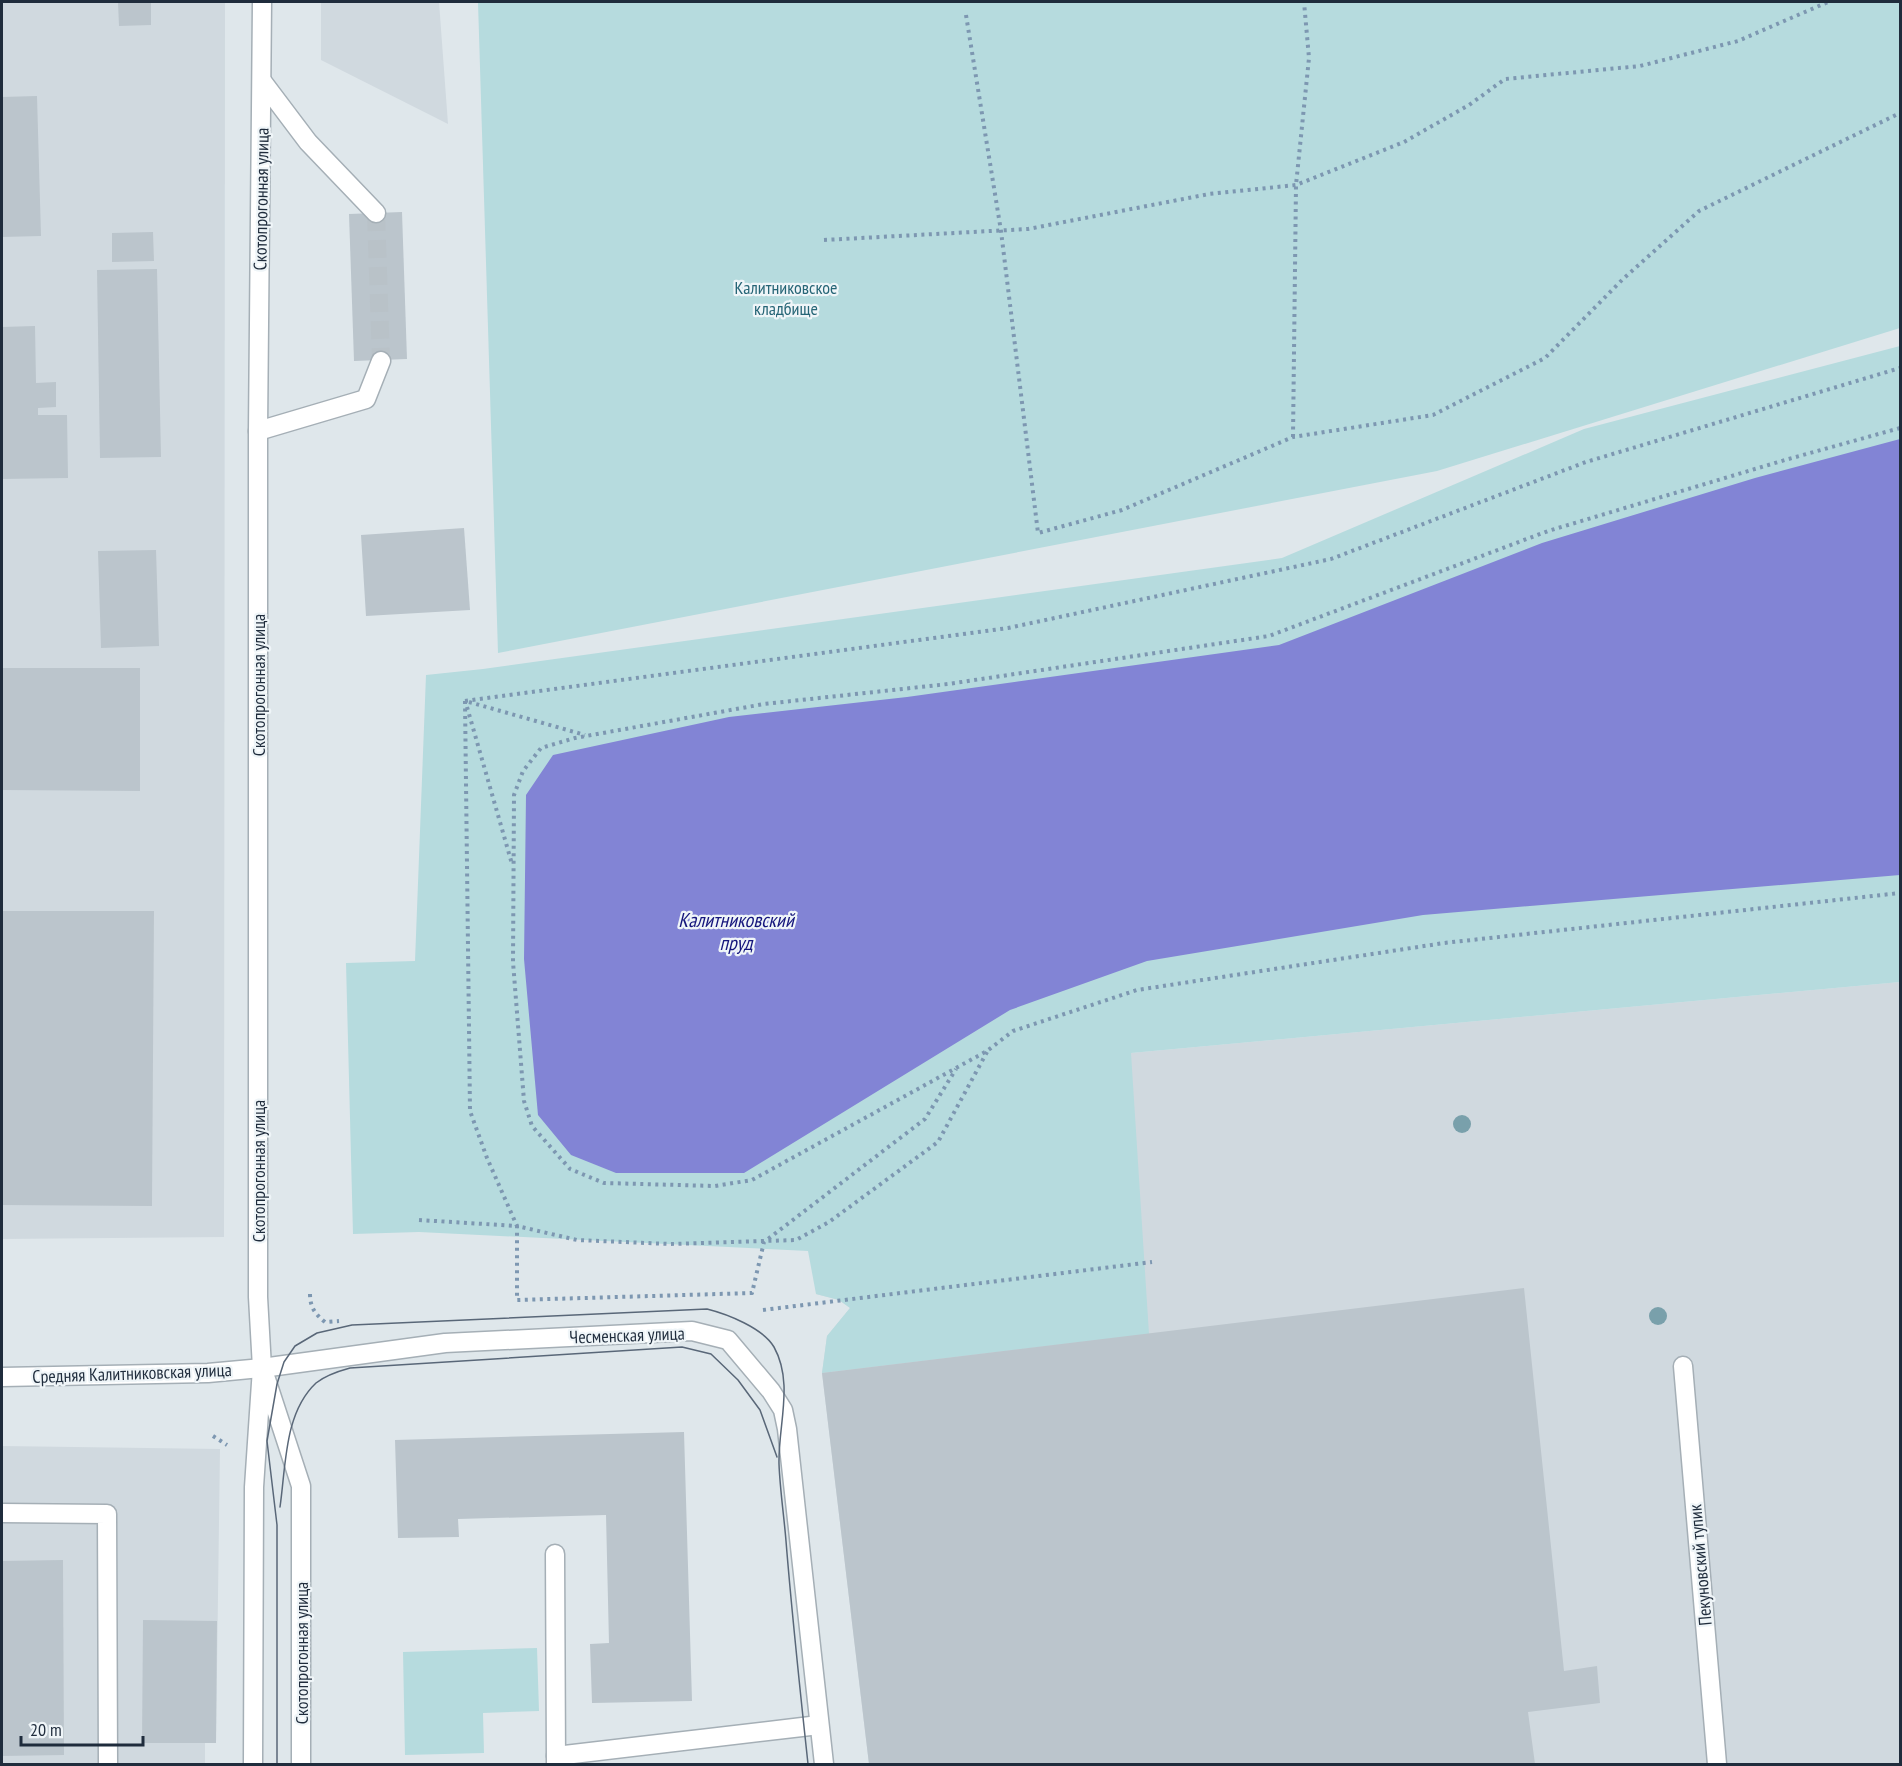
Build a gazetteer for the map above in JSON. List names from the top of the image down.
{
  "streets": {
    "street": [
      "Скотопрогонная улица",
      "Чесменская улица",
      "Средняя Калитниковская улица",
      "Пекуновский тупик"
    ]
  },
  "crossings": [
    ["Скотопрогонная улица", "Чесменская улица"],
    ["Скотопрогонная улица", "Средняя Калитниковская улица"],
    ["Чесменская улица", "Средняя Калитниковская улица"]
  ],
  "water": ["Калитниковский пруд"],
  "parks": ["Калитниковское кладбище"],
  "scale_bar": "20 m"
}
